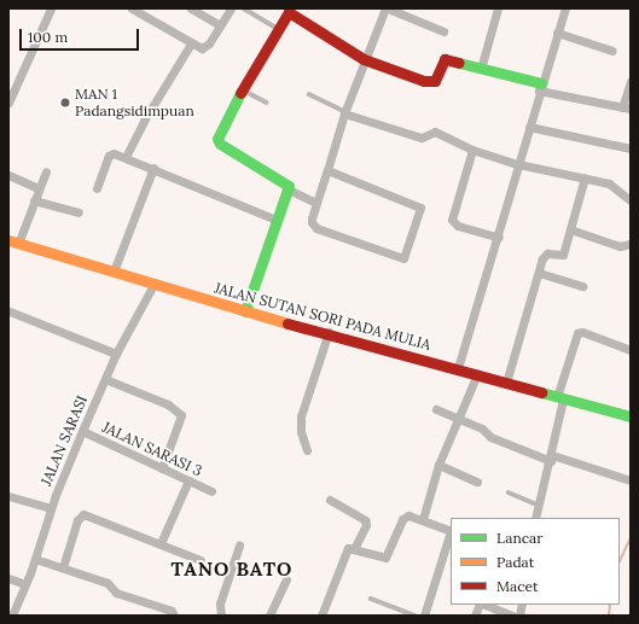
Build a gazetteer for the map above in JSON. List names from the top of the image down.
{
  "streets": {
    "street": ["JALAN SUTAN SORI PADA MULIA", "JALAN SARASI", "JALAN SARASI 3"]
  },
  "crossings": [
    ["JALAN SUTAN SORI PADA MULIA", "JALAN SARASI"],
    ["JALAN SARASI", "JALAN SARASI 3"]
  ],
  "districts": ["TANO BATO"],
  "places": ["MAN 1 Padangsidimpuan"],
  "legend": ["Lancar", "Padat", "Macet"],
  "scale_bar": "100 m"
}
